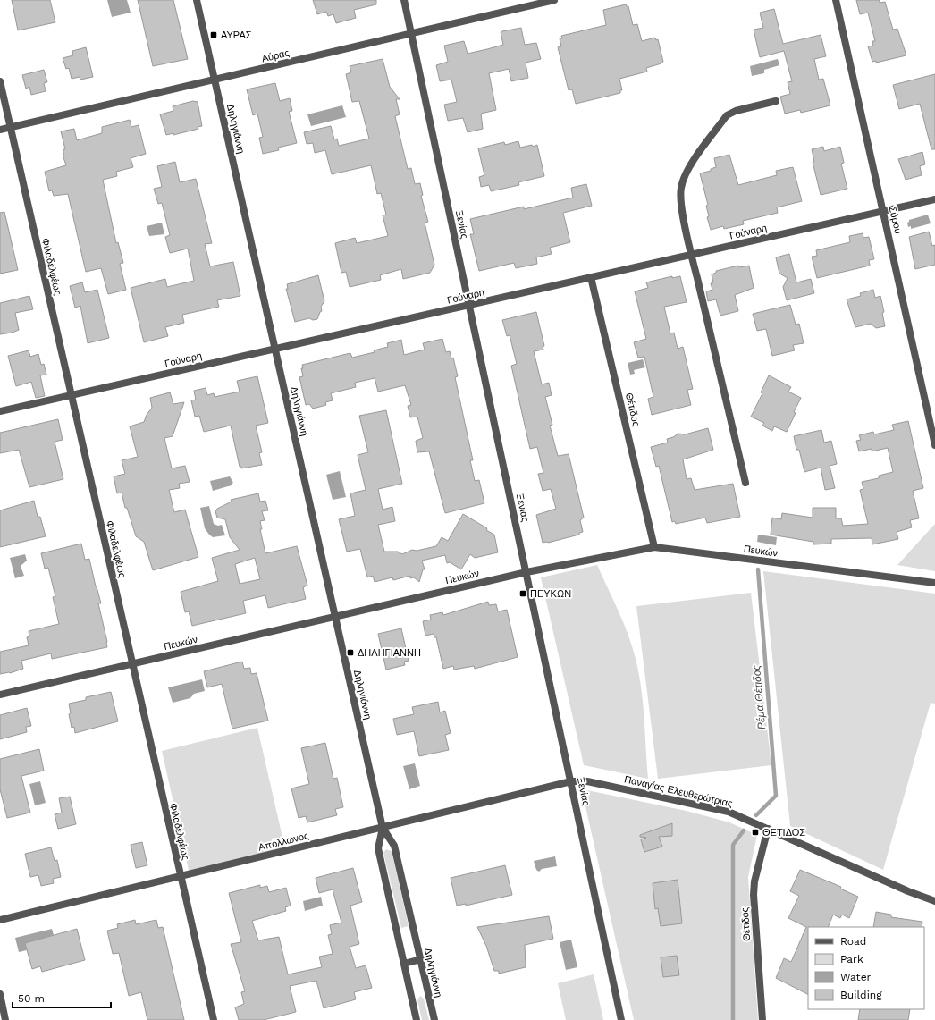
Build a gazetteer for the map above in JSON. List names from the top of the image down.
{
  "streets": {
    "street": [
      "Αύρας",
      "Δηληγιάννη",
      "Σύρου",
      "Ξενίας",
      "Γούναρη",
      "Φιλαδελφέως",
      "Θέτιδος",
      "Πευκών",
      "Παναγίας Ελευθερώτριας",
      "Απόλλωνος"
    ]
  },
  "crossings": [
    ["Αύρας", "Δηληγιάννη"],
    ["Αύρας", "Ξενίας"],
    ["Αύρας", "Φιλαδελφέως"],
    ["Δηληγιάννη", "Γούναρη"],
    ["Δηληγιάννη", "Πευκών"],
    ["Δηληγιάννη", "Απόλλωνος"],
    ["Σύρου", "Γούναρη"],
    ["Ξενίας", "Γούναρη"],
    ["Ξενίας", "Πευκών"],
    ["Ξενίας", "Παναγίας Ελευθερώτριας"],
    ["Ξενίας", "Απόλλωνος"],
    ["Γούναρη", "Φιλαδελφέως"],
    ["Γούναρη", "Θέτιδος"],
    ["Φιλαδελφέως", "Πευκών"],
    ["Φιλαδελφέως", "Απόλλωνος"],
    ["Θέτιδος", "Πευκών"],
    ["Θέτιδος", "Παναγίας Ελευθερώτριας"],
    ["Παναγίας Ελευθερώτριας", "Απόλλωνος"]
  ],
  "water": ["Ρέμα Θέτιδος"],
  "places": {
    "transit": [
      "ΑΥΡΑΣ",
      "ΠΕΥΚΩΝ",
      "ΔΗΛΗΓΙΑΝΝΗ",
      "ΘΕΤΙΔΟΣ"
    ]
  },
  "legend": [
    "Road",
    "Park",
    "Water",
    "Building"
  ],
  "scale_bar": "50 m"
}
